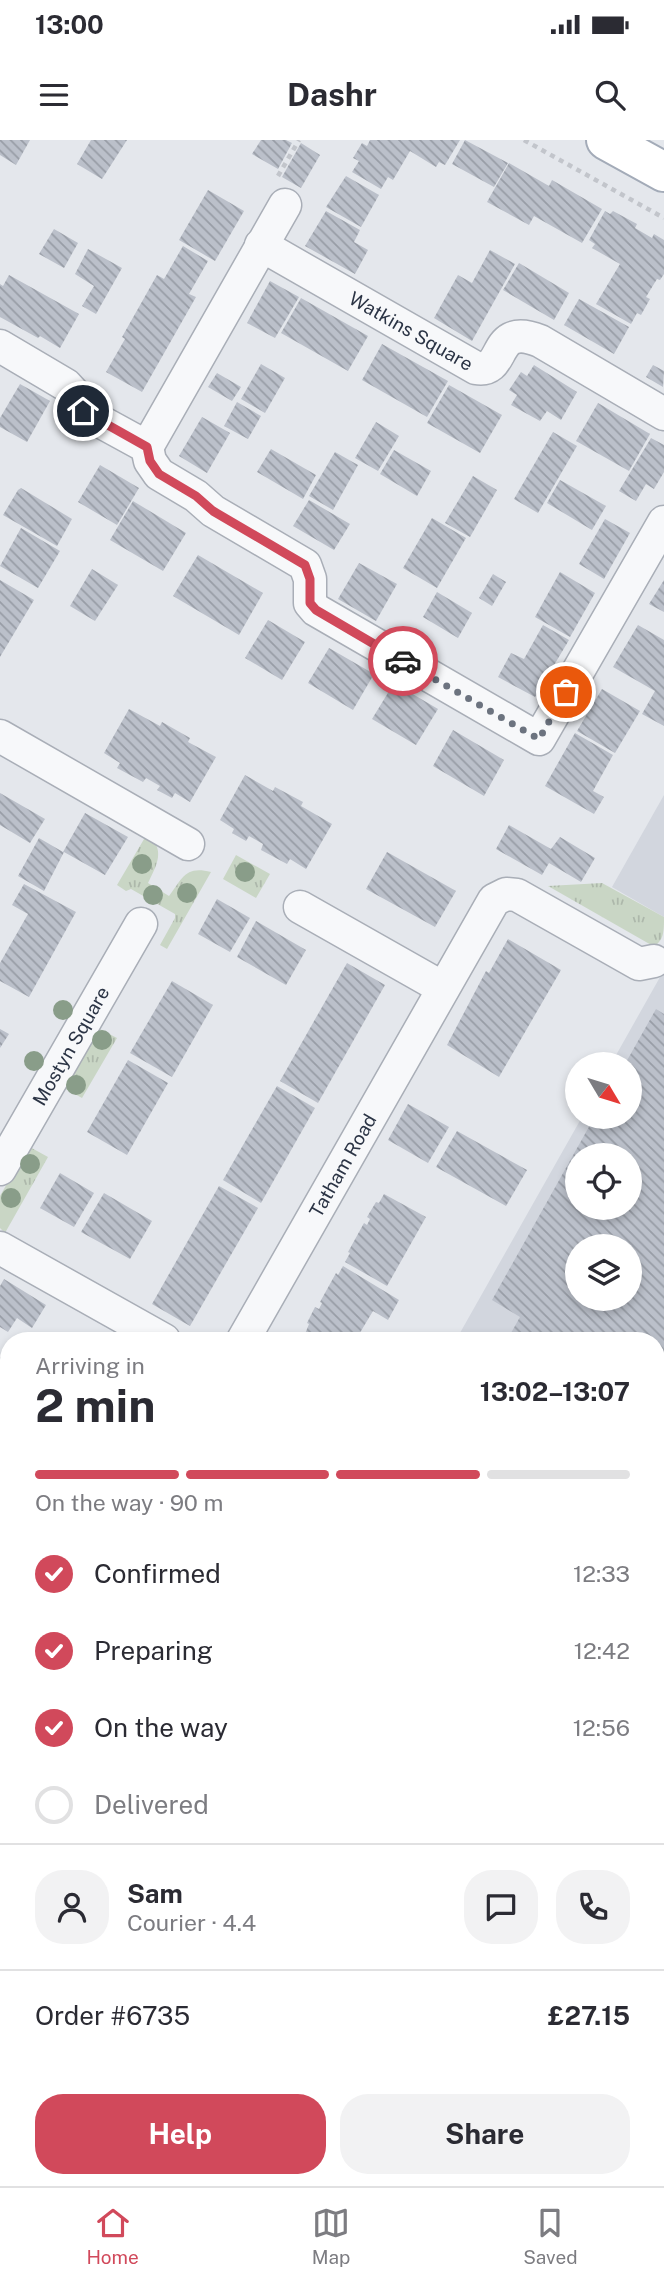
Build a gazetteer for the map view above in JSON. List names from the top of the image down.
{
  "streets": {
    "street": ["Watkins Square", "Mostyn Square", "Tatham Road"]
  },
  "north": "bottom right",
  "page": {
    "status": "13:00",
    "header": "Dashr",
    "heading": ["2 min", "Arriving in", "13:02–13:07"],
    "panel": [
      "Sam",
      "Courier · 4.4",
      "Order #6735",
      "£27.15"
    ],
    "bar": "On the way · 90 m",
    "list": [
      ["Confirmed", "12:33"],
      ["Preparing", "12:42"],
      ["On the way", "12:56"],
      "Delivered"
    ],
    "buttons": ["Help", "Share"],
    "tabs": ["Home", "Map", "Saved"]
  }
}
